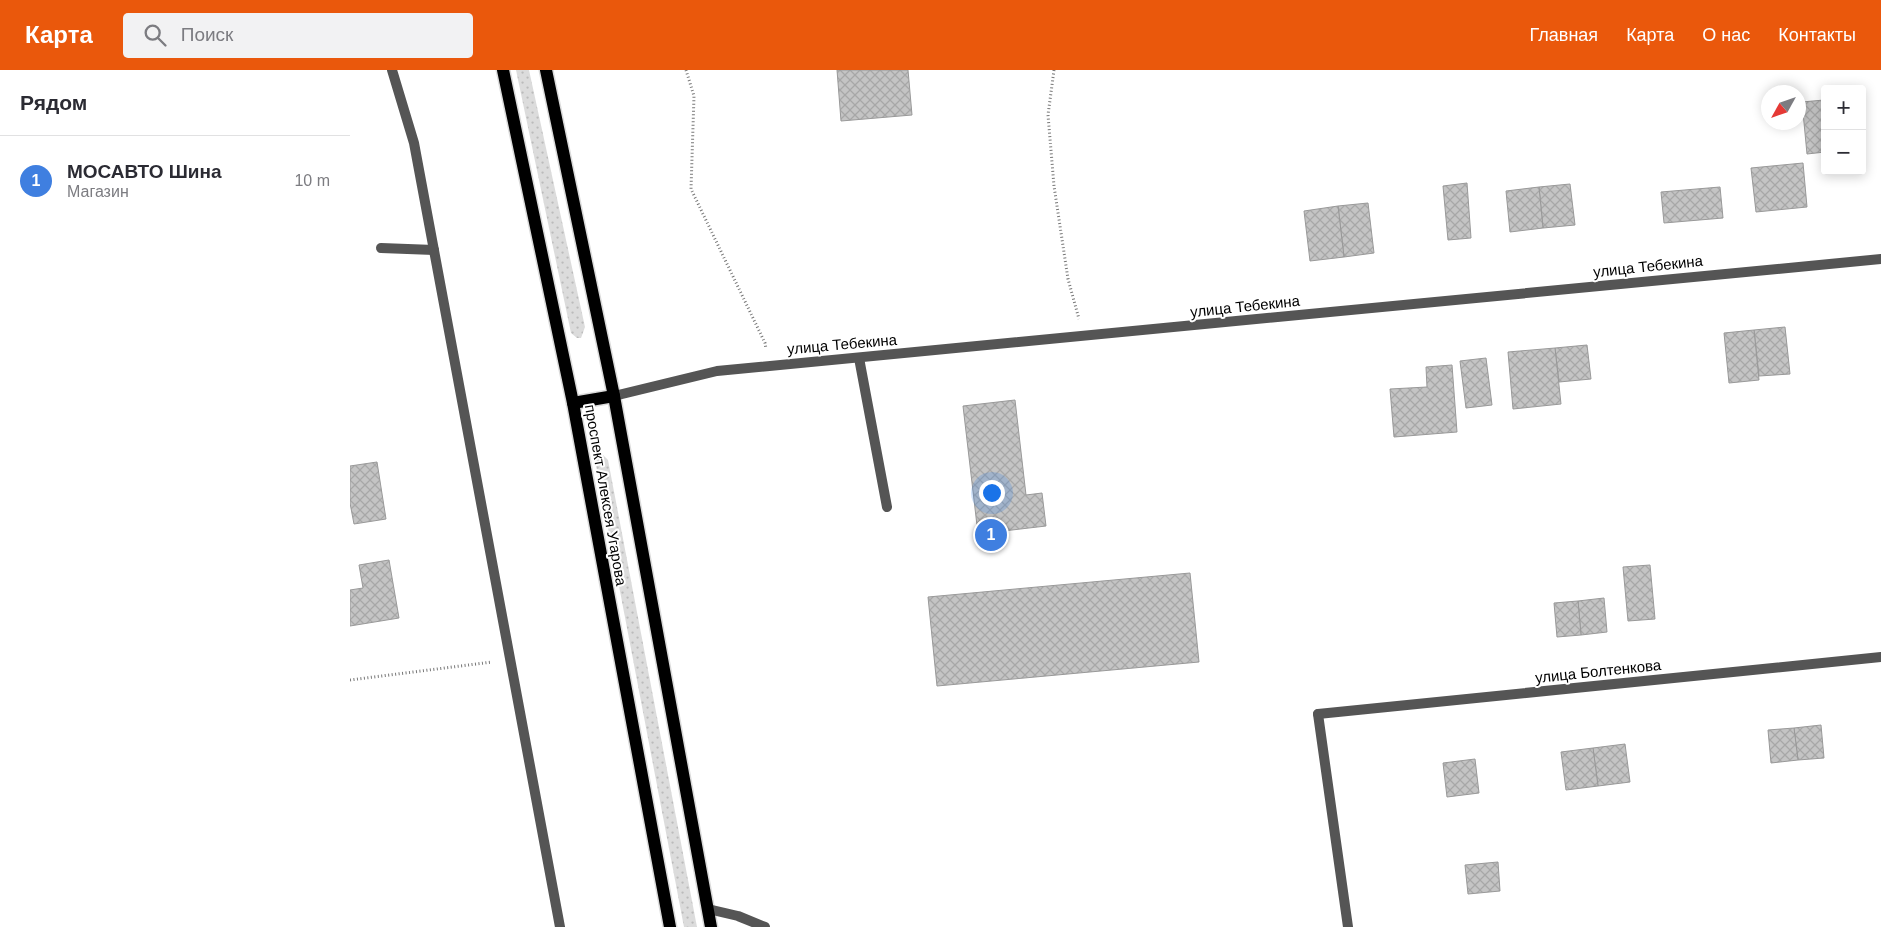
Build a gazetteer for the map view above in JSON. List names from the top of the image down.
{
  "streets": {
    "main road": ["проспект Алексея Угарова"],
    "street": ["улица Тебекина", "улица Болтенкова"]
  },
  "crossings": [
    ["улица Тебекина", "проспект Алексея Угарова"]
  ],
  "north": "bottom left",
  "page": {
    "header": "Карта",
    "search": "Поиск",
    "nav": [
      "Главная",
      "Карта",
      "О нас",
      "Контакты"
    ],
    "heading": "Рядом",
    "map_buttons": ["+", "−"],
    "list": [
      {
        "mark": "1",
        "name": "МОСАВТО Шина",
        "note": "Магазин",
        "value": "10 m"
      }
    ],
    "pins": "1"
  }
}
